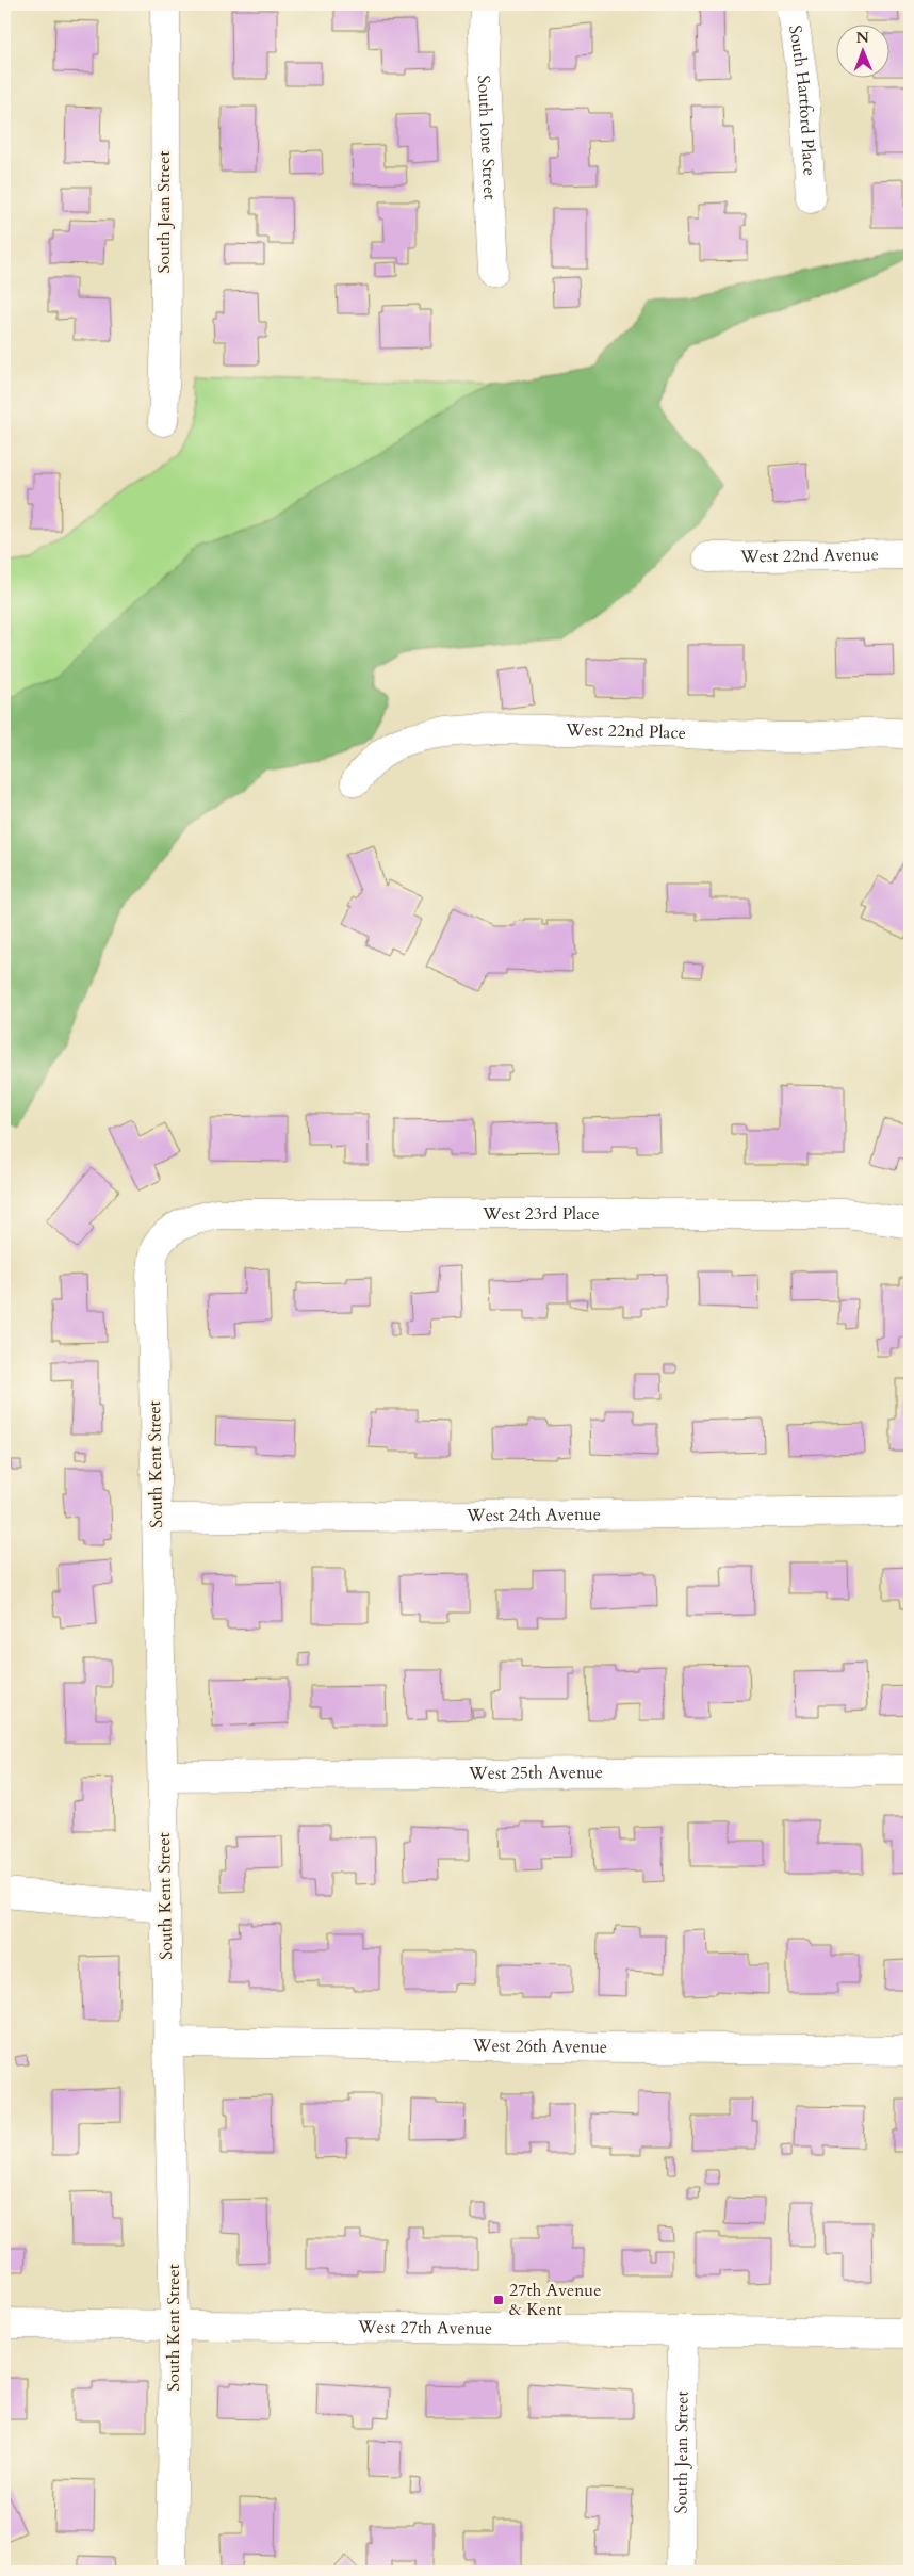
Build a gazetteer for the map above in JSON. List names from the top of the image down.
{
  "streets": {
    "street": [
      "South Hartford Place",
      "South Ione Street",
      "South Jean Street",
      "West 22nd Avenue",
      "West 22nd Place",
      "West 23rd Place",
      "South Kent Street",
      "West 24th Avenue",
      "West 25th Avenue",
      "West 26th Avenue",
      "West 27th Avenue"
    ]
  },
  "crossings": [
    ["South Jean Street", "West 27th Avenue"],
    ["West 23rd Place", "South Kent Street"],
    ["South Kent Street", "West 24th Avenue"],
    ["South Kent Street", "West 25th Avenue"],
    ["South Kent Street", "West 26th Avenue"],
    ["South Kent Street", "West 27th Avenue"]
  ],
  "places": {
    "transit": ["27th Avenue & Kent"]
  },
  "north": "top"
}
